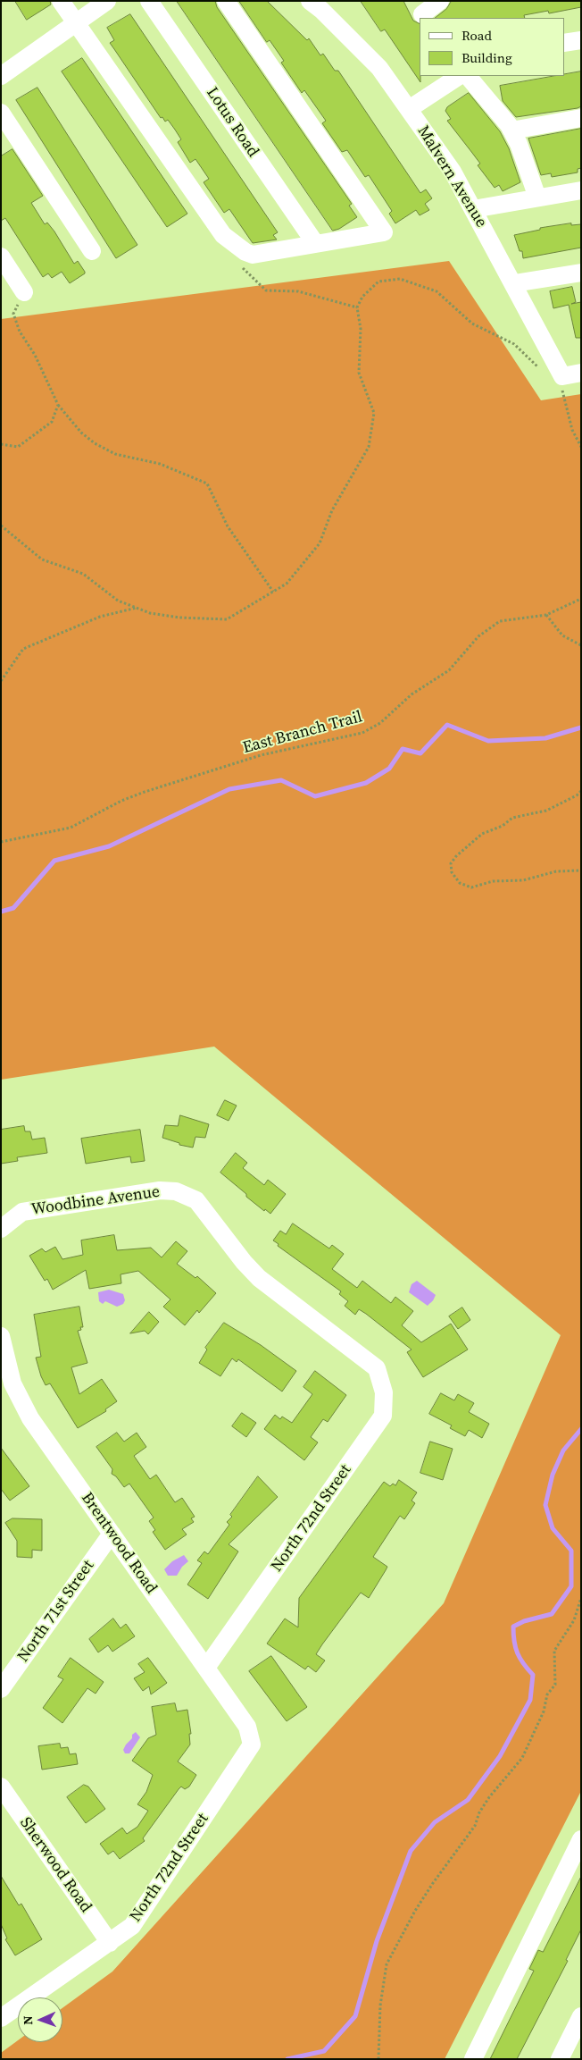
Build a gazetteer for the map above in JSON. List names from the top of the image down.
{
  "streets": {
    "street": [
      "Lotus Road",
      "Malvern Avenue",
      "Woodbine Avenue",
      "North 72nd Street",
      "Brentwood Road",
      "North 71st Street",
      "Sherwood Road"
    ],
    "path": ["East Branch Trail"]
  },
  "crossings": [
    ["Woodbine Avenue", "North 72nd Street"],
    ["North 72nd Street", "Brentwood Road"],
    ["North 72nd Street", "Sherwood Road"],
    ["Brentwood Road", "North 71st Street"]
  ],
  "legend": ["Road", "Building"],
  "north": "left"
}
